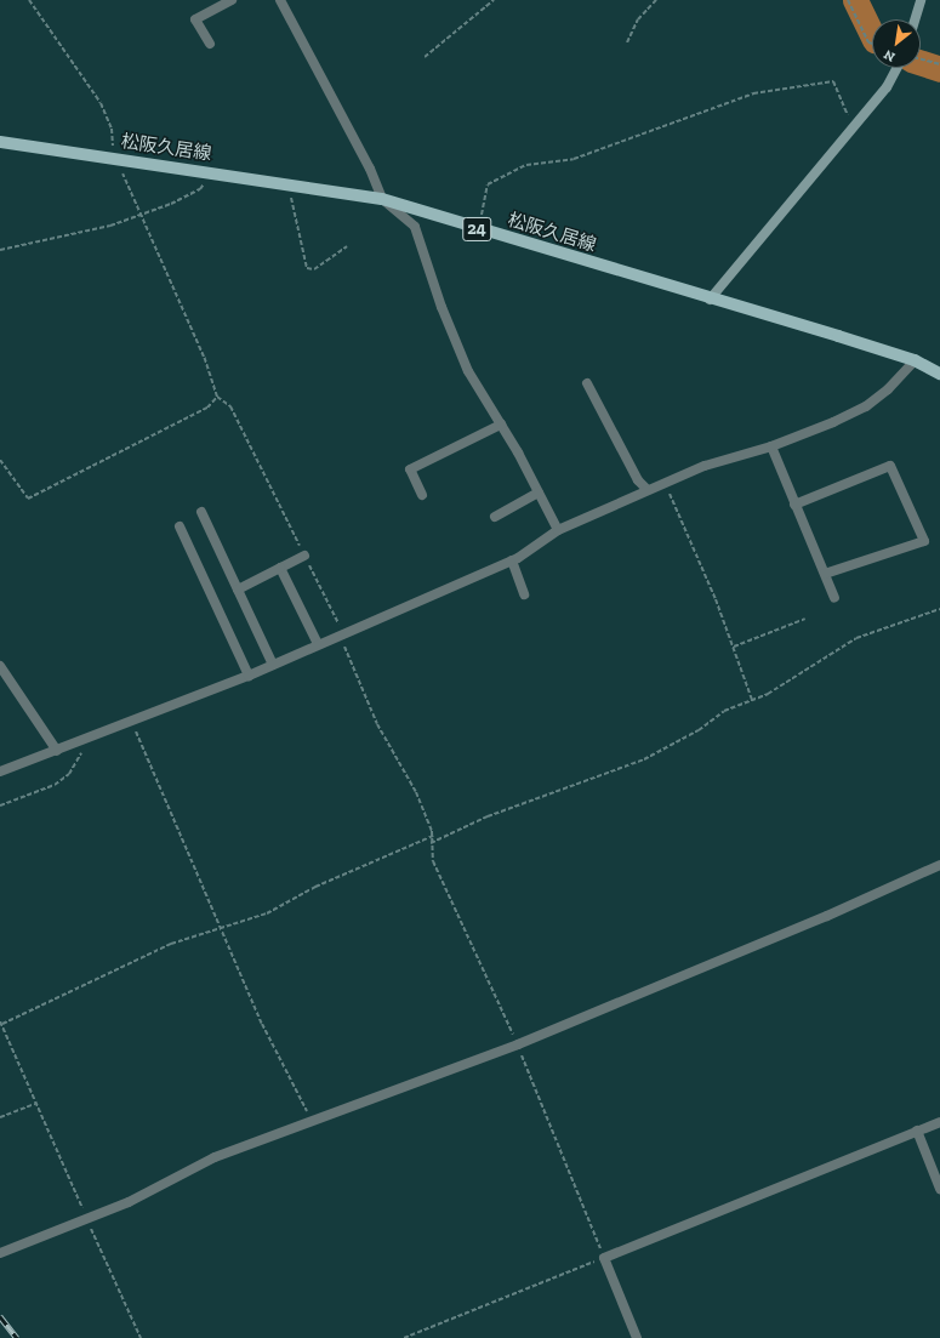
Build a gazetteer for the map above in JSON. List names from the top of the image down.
{
  "streets": {
    "main road": ["松阪久居線", "24"]
  },
  "north": "bottom left"
}
